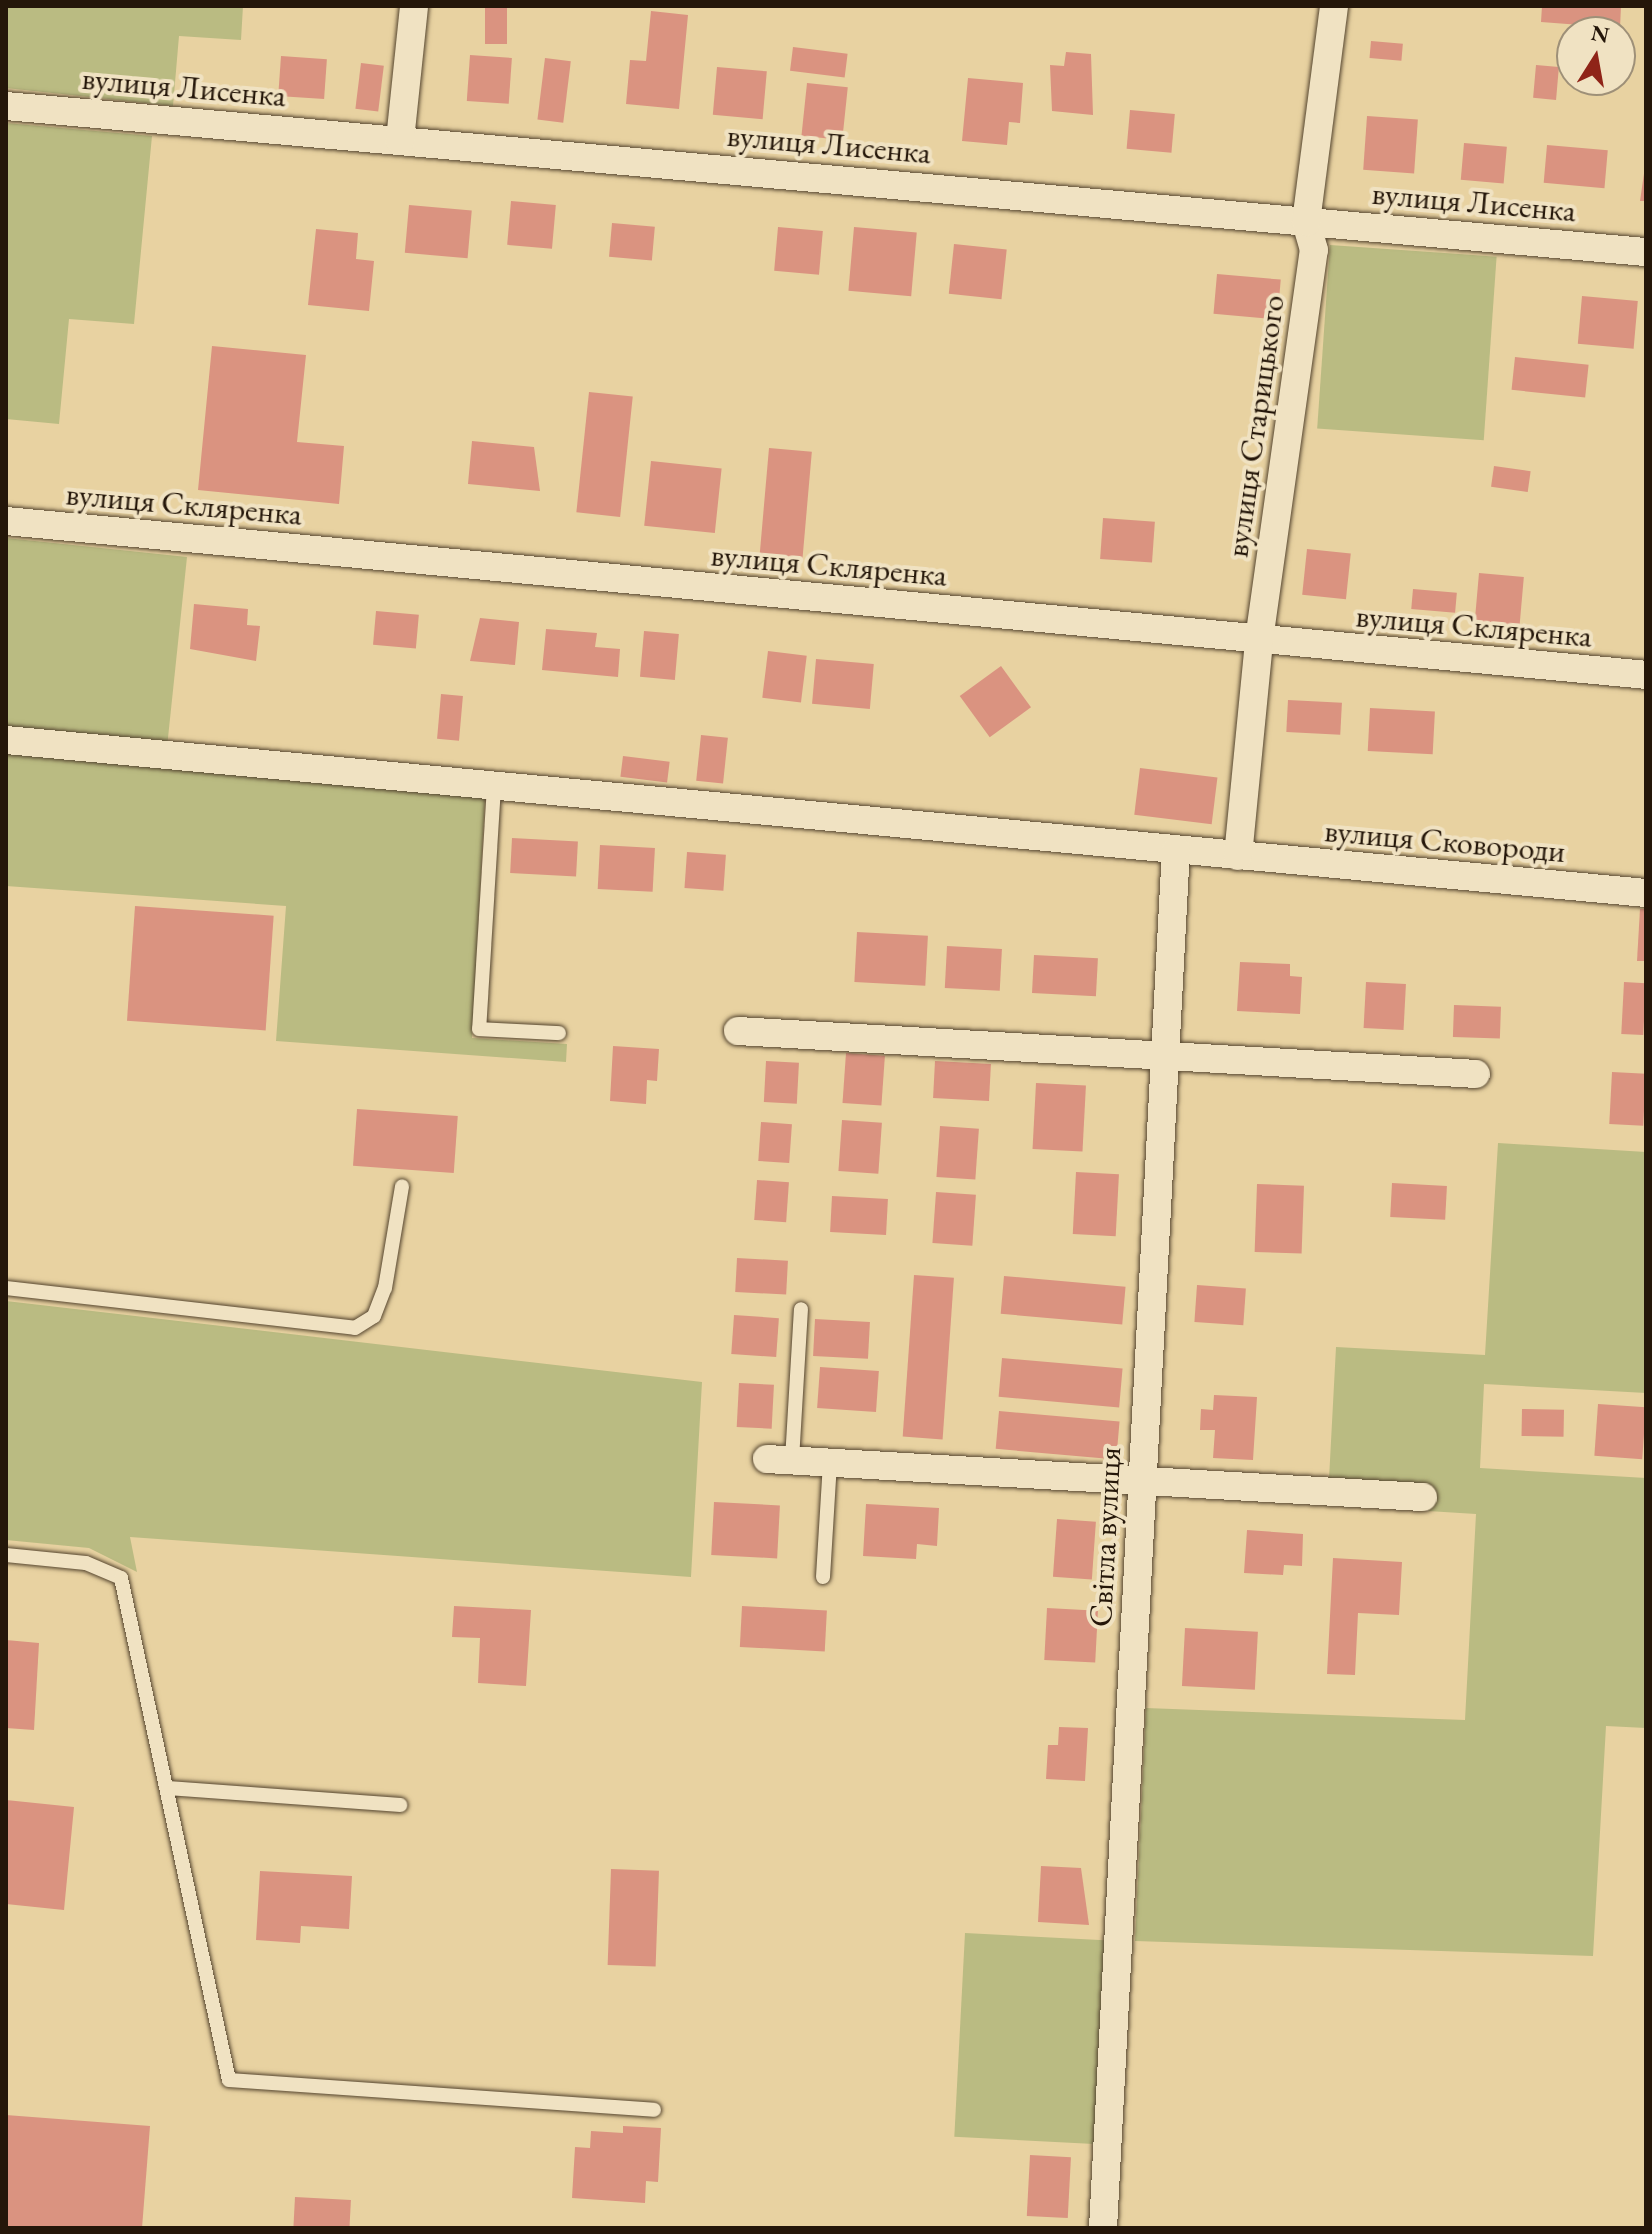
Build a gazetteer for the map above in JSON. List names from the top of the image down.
{
  "streets": {
    "street": [
      "вулиця Лисенка",
      "вулиця Старицького",
      "вулиця Скляренка",
      "вулиця Сковороди",
      "Світла вулиця"
    ]
  },
  "crossings": [
    ["вулиця Лисенка", "вулиця Старицького"],
    ["вулиця Старицького", "вулиця Скляренка"],
    ["вулиця Старицького", "вулиця Сковороди"],
    ["вулиця Сковороди", "Світла вулиця"]
  ],
  "north": "top"
}
